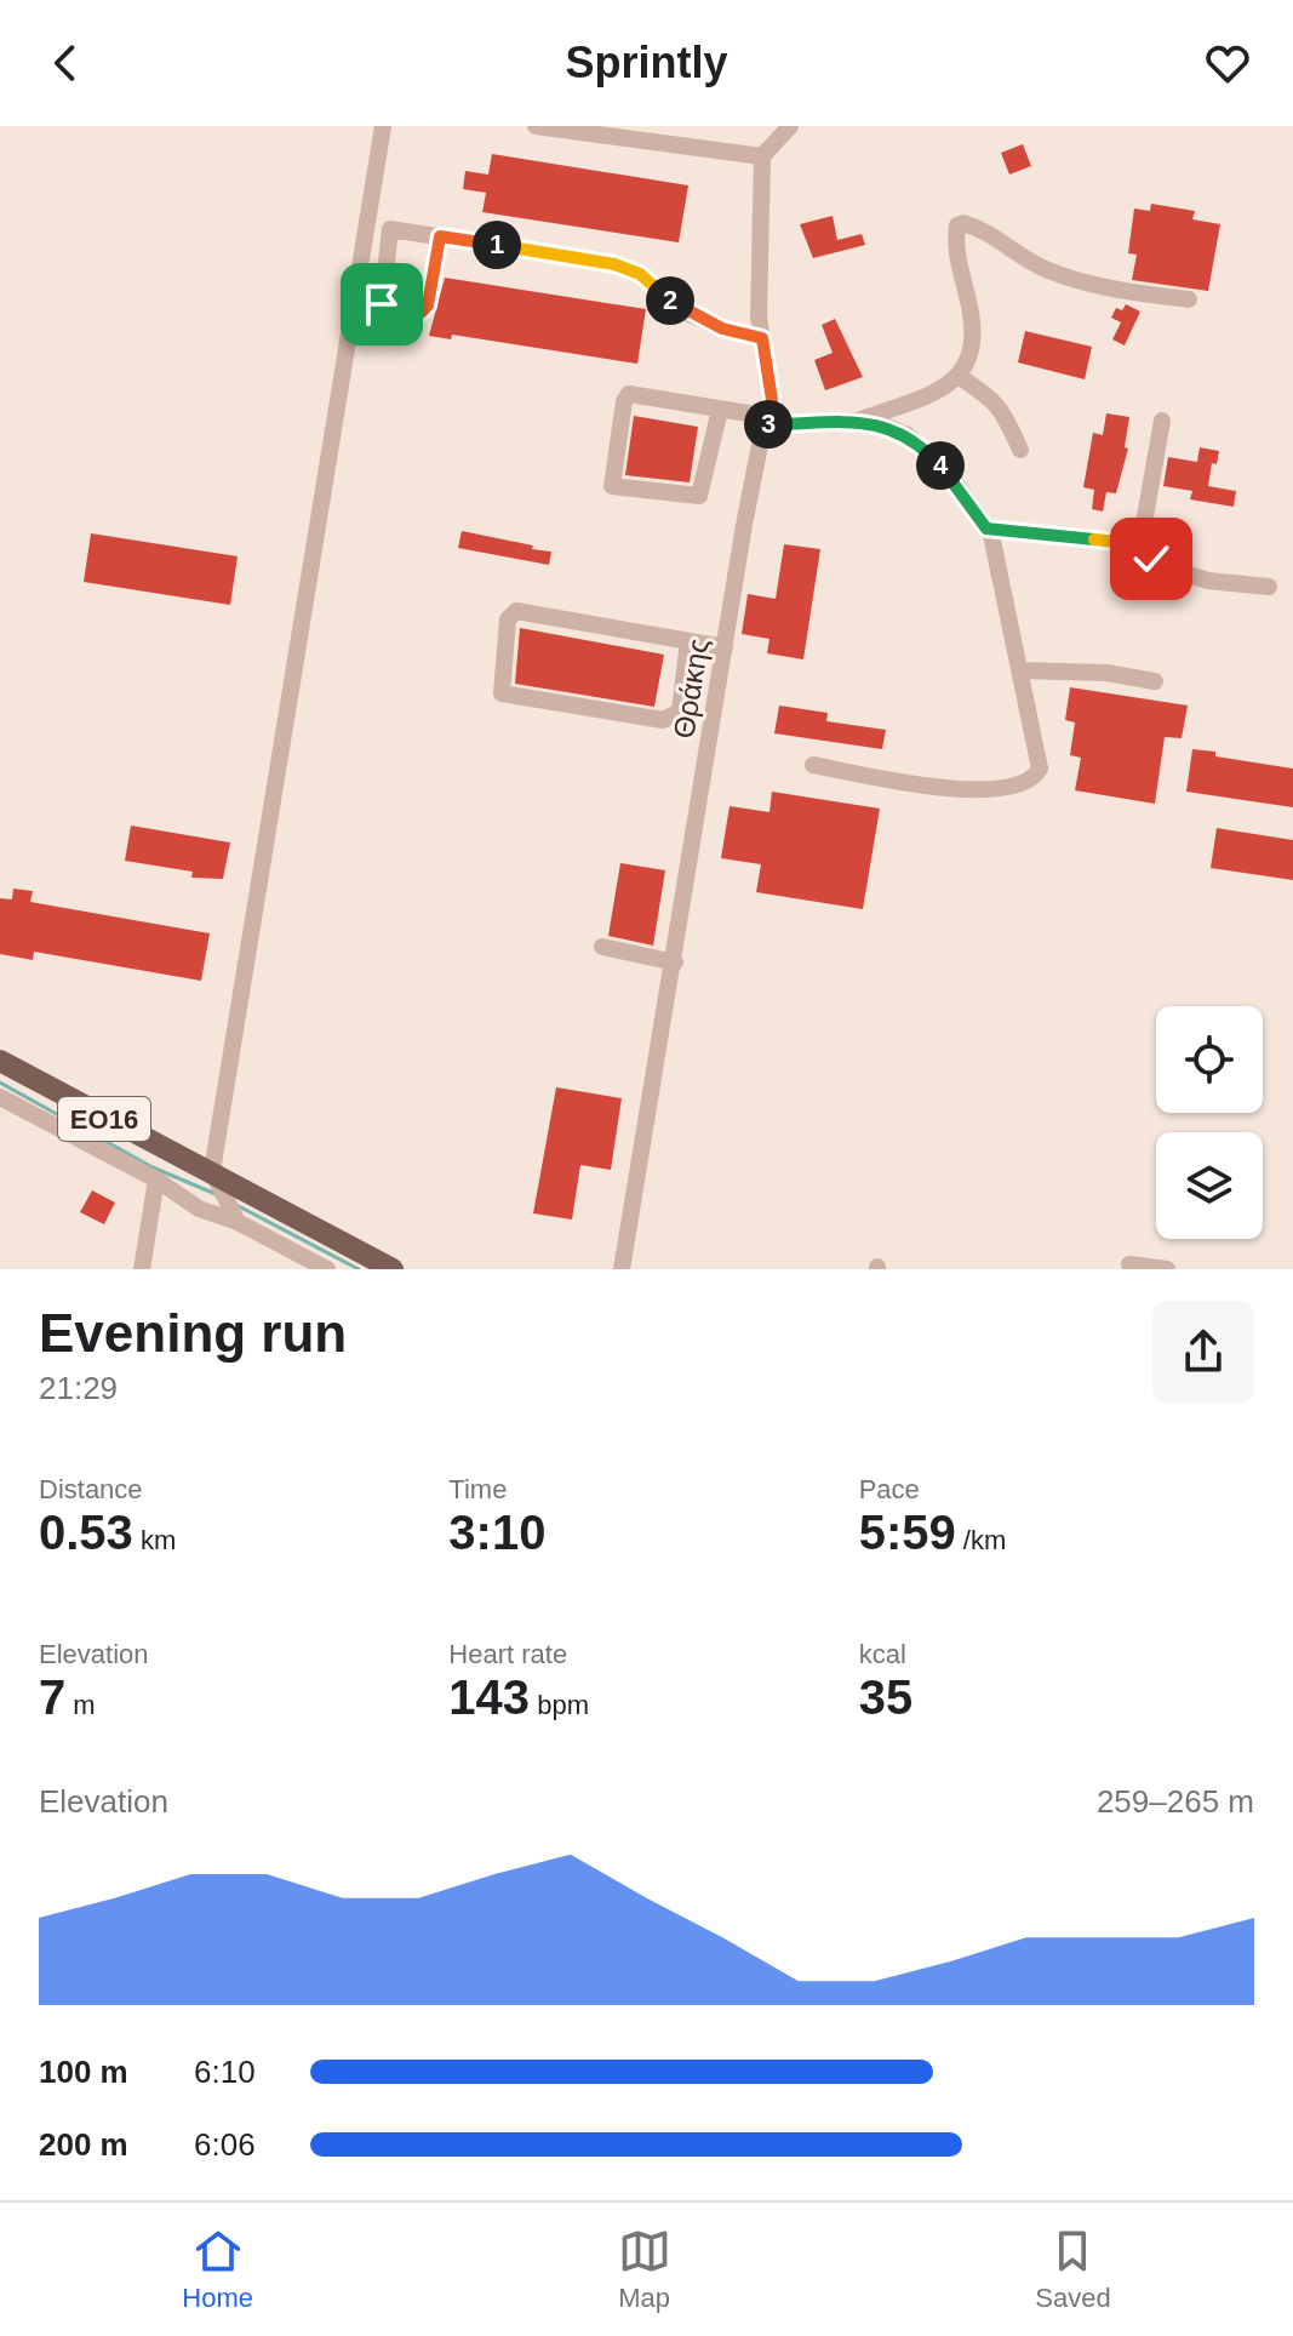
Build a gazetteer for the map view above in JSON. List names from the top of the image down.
{
  "streets": {
    "main road": ["ΕΟ16"],
    "street": ["Θράκης"]
  },
  "page": {
    "header": "Sprintly",
    "pins": [
      "1",
      "2",
      "3",
      "4"
    ],
    "heading": ["Evening run", "21:29"],
    "stats": [
      ["Distance", "0.53 km"],
      ["Time", "3:10"],
      ["Pace", "5:59 /km"],
      ["Elevation", "7 m"],
      ["Heart rate", "143 bpm"],
      ["kcal", "35"]
    ],
    "chart": ["Elevation", "259–265 m"],
    "list": [
      {
        "name": "100 m",
        "note": "6:10"
      },
      {
        "name": "200 m",
        "note": "6:06"
      }
    ],
    "tabs": ["Home", "Map", "Saved"]
  }
}
